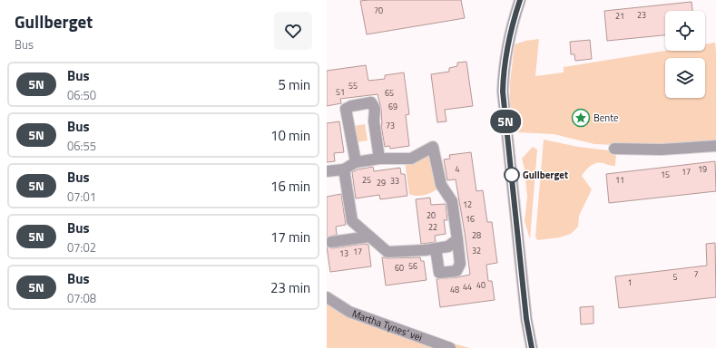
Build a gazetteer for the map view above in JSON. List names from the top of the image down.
{
  "streets": {
    "street": ["Martha Tynes' vei"]
  },
  "places": {
    "place": ["Bente"],
    "other": ["Gullberget"]
  },
  "lines": ["bus line 5N"],
  "house_numbers": [
    "70",
    "23",
    "21",
    "55",
    "51",
    "65",
    "69",
    "73",
    "4",
    "19",
    "17",
    "15",
    "25",
    "11",
    "33",
    "29",
    "12",
    "20",
    "16",
    "22",
    "28",
    "32",
    "17",
    "13",
    "56",
    "60",
    "7",
    "5",
    "1",
    "40",
    "44",
    "48"
  ],
  "page": {
    "heading": ["Gullberget", "Bus"],
    "on_map": "5N",
    "list": [
      {
        "mark": "5N",
        "name": "Bus",
        "note": "06:50",
        "value": "5 min"
      },
      {
        "mark": "5N",
        "name": "Bus",
        "note": "06:55",
        "value": "10 min"
      },
      {
        "mark": "5N",
        "name": "Bus",
        "note": "07:01",
        "value": "16 min"
      },
      {
        "mark": "5N",
        "name": "Bus",
        "note": "07:02",
        "value": "17 min"
      },
      {
        "mark": "5N",
        "name": "Bus",
        "note": "07:08",
        "value": "23 min"
      }
    ]
  }
}
